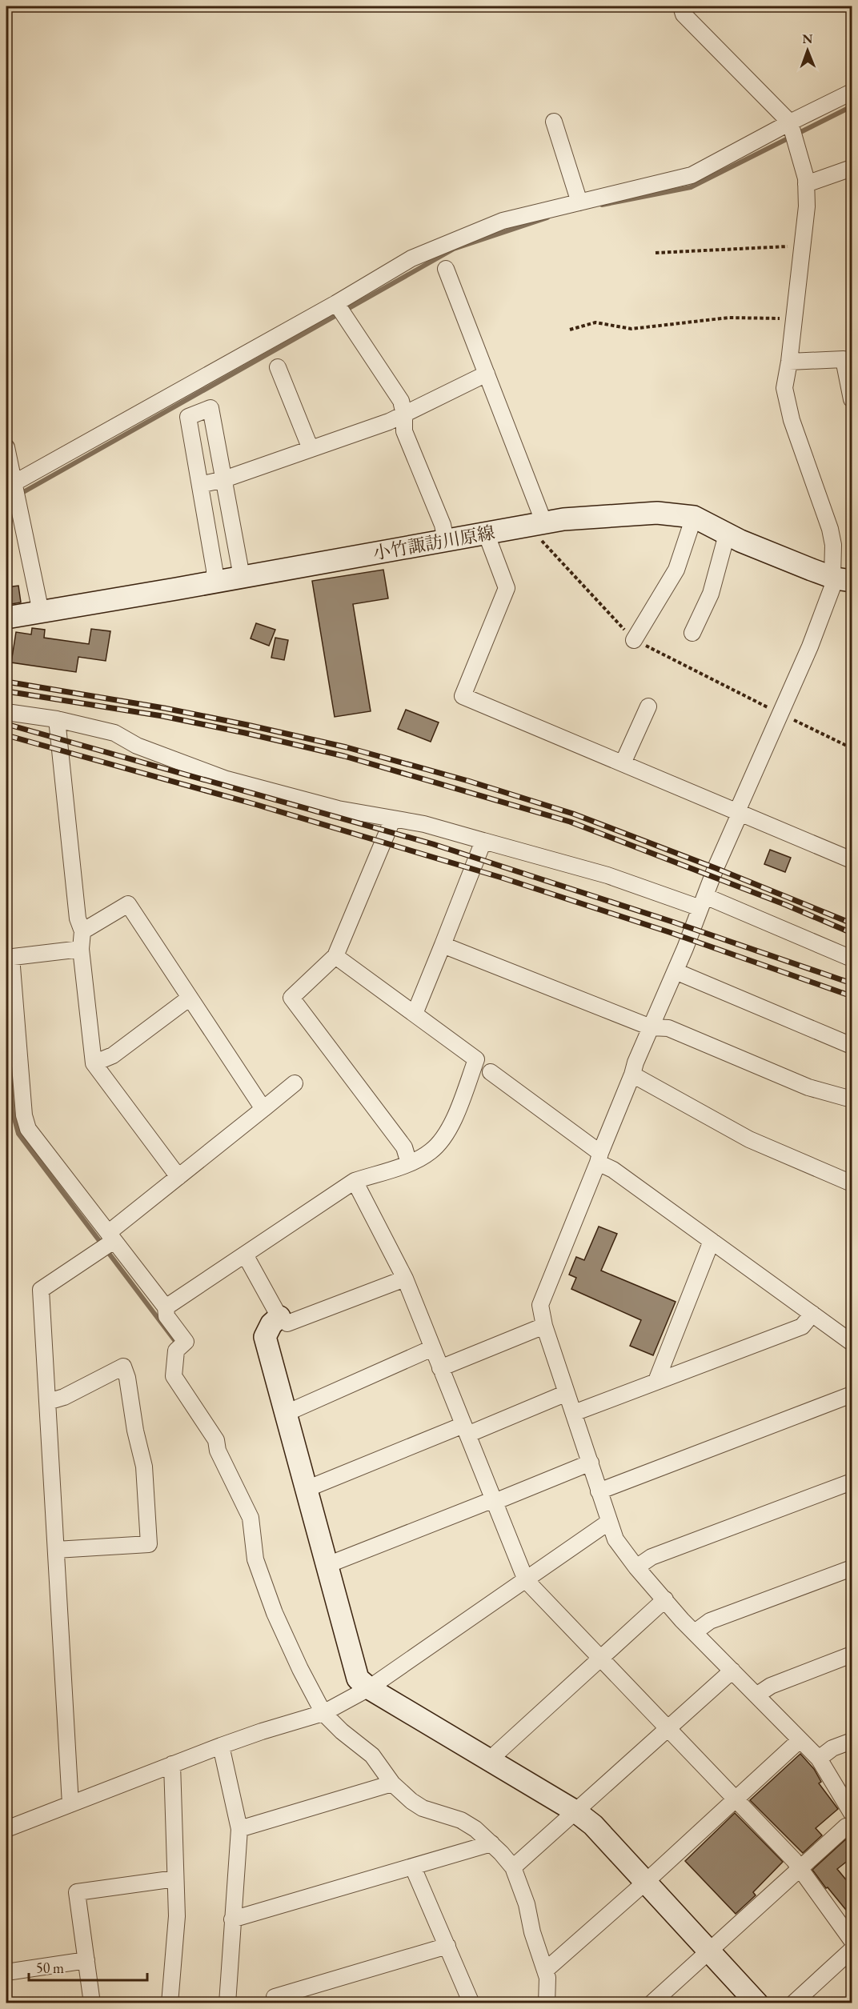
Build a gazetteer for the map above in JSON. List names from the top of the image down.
{
  "streets": {
    "street": ["小竹諏訪川原線"]
  },
  "scale_bar": "50 m",
  "north": "top"
}
